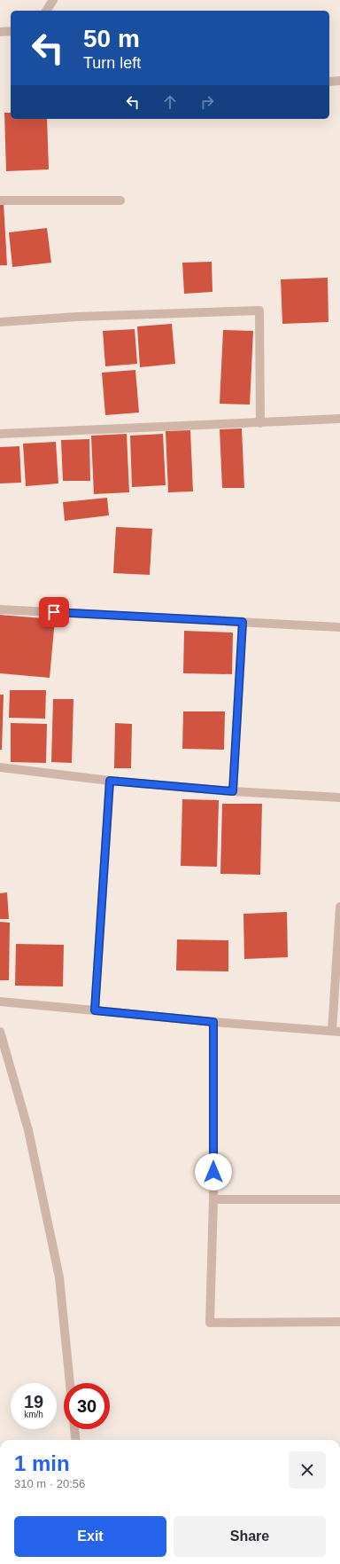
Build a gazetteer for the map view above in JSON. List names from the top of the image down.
{
  "page": {
    "turn": ["50 m", "Turn left"],
    "speed": "19 km/h",
    "limit": "30",
    "heading": ["1 min", "310 m · 20:56"],
    "buttons": ["Exit", "Share"]
  }
}
